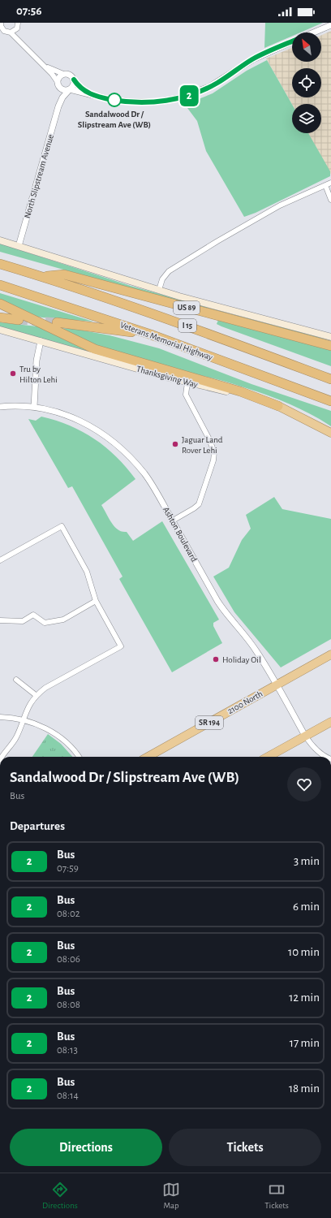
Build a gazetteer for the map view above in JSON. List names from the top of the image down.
{
  "streets": {
    "highway": [
      "US 89",
      "I 15",
      "Veterans Memorial Highway",
      "Thanksgiving Way",
      "2100 North",
      "SR 194"
    ],
    "street": ["North Slipstream Avenue", "Ashton Boulevard"]
  },
  "crossings": [
    ["US 89", "I 15"],
    ["Ashton Boulevard", "2100 North"]
  ],
  "places": [
    "Sandalwood Dr / Slipstream Ave (WB)",
    "Tru by Hilton Lehi",
    "Jaguar Land Rover Lehi",
    "Holiday Oil"
  ],
  "lines": ["bus line 2"],
  "north": "top left",
  "page": {
    "status": "07:56",
    "on_map": "2",
    "heading": [
      ["Sandalwood Dr / Slipstream Ave (WB)", "Bus"],
      "Departures"
    ],
    "list": [
      {
        "mark": "2",
        "name": "Bus",
        "note": "07:59",
        "value": "3 min"
      },
      {
        "mark": "2",
        "name": "Bus",
        "note": "08:02",
        "value": "6 min"
      },
      {
        "mark": "2",
        "name": "Bus",
        "note": "08:06",
        "value": "10 min"
      },
      {
        "mark": "2",
        "name": "Bus",
        "note": "08:08",
        "value": "12 min"
      },
      {
        "mark": "2",
        "name": "Bus",
        "note": "08:13",
        "value": "17 min"
      },
      {
        "mark": "2",
        "name": "Bus",
        "note": "08:14",
        "value": "18 min"
      }
    ],
    "buttons": ["Directions", "Tickets"],
    "tabs": ["Directions", "Map", "Tickets"]
  }
}
